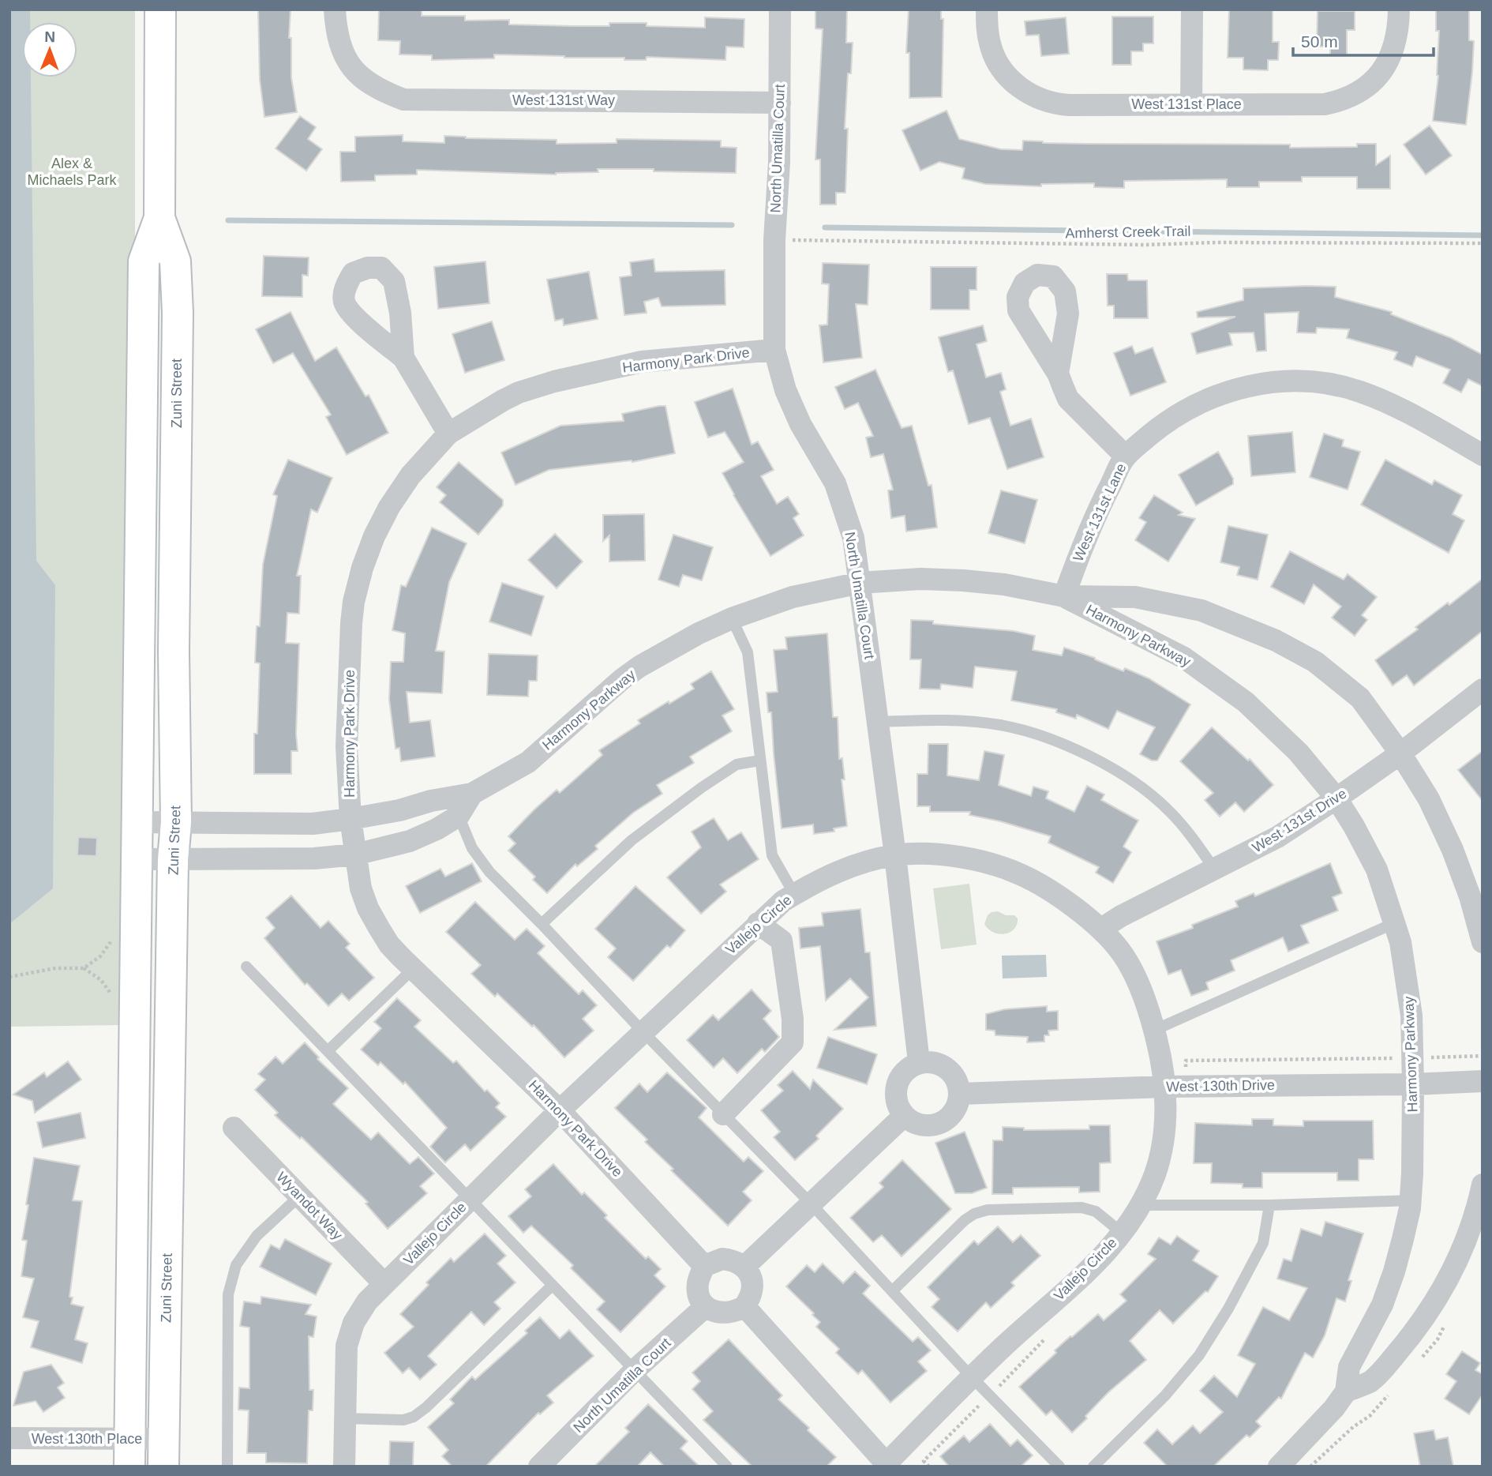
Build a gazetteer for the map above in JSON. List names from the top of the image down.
{
  "streets": {
    "main road": ["Zuni Street"],
    "street": [
      "West 131st Way",
      "West 131st Place",
      "North Umatilla Court",
      "Harmony Park Drive",
      "West 131st Lane",
      "Harmony Parkway",
      "West 131st Drive",
      "Vallejo Circle",
      "West 130th Drive",
      "Wyandot Way",
      "West 130th Place"
    ],
    "path": ["Amherst Creek Trail"]
  },
  "crossings": [
    ["West 131st Way", "North Umatilla Court"],
    ["North Umatilla Court", "Amherst Creek Trail"],
    ["North Umatilla Court", "Harmony Park Drive"],
    ["North Umatilla Court", "Harmony Parkway"],
    ["North Umatilla Court", "Vallejo Circle"],
    ["North Umatilla Court", "West 130th Drive"],
    ["Harmony Park Drive", "Harmony Parkway"],
    ["Harmony Park Drive", "Vallejo Circle"],
    ["Zuni Street", "Harmony Parkway"],
    ["Zuni Street", "West 130th Place"],
    ["West 131st Lane", "Harmony Parkway"],
    ["Harmony Parkway", "West 131st Drive"],
    ["Harmony Parkway", "West 130th Drive"],
    ["West 131st Drive", "Vallejo Circle"],
    ["Vallejo Circle", "West 130th Drive"],
    ["Vallejo Circle", "Wyandot Way"]
  ],
  "parks": ["Alex & Michaels Park"],
  "scale_bar": "50 m",
  "north": "top"
}
